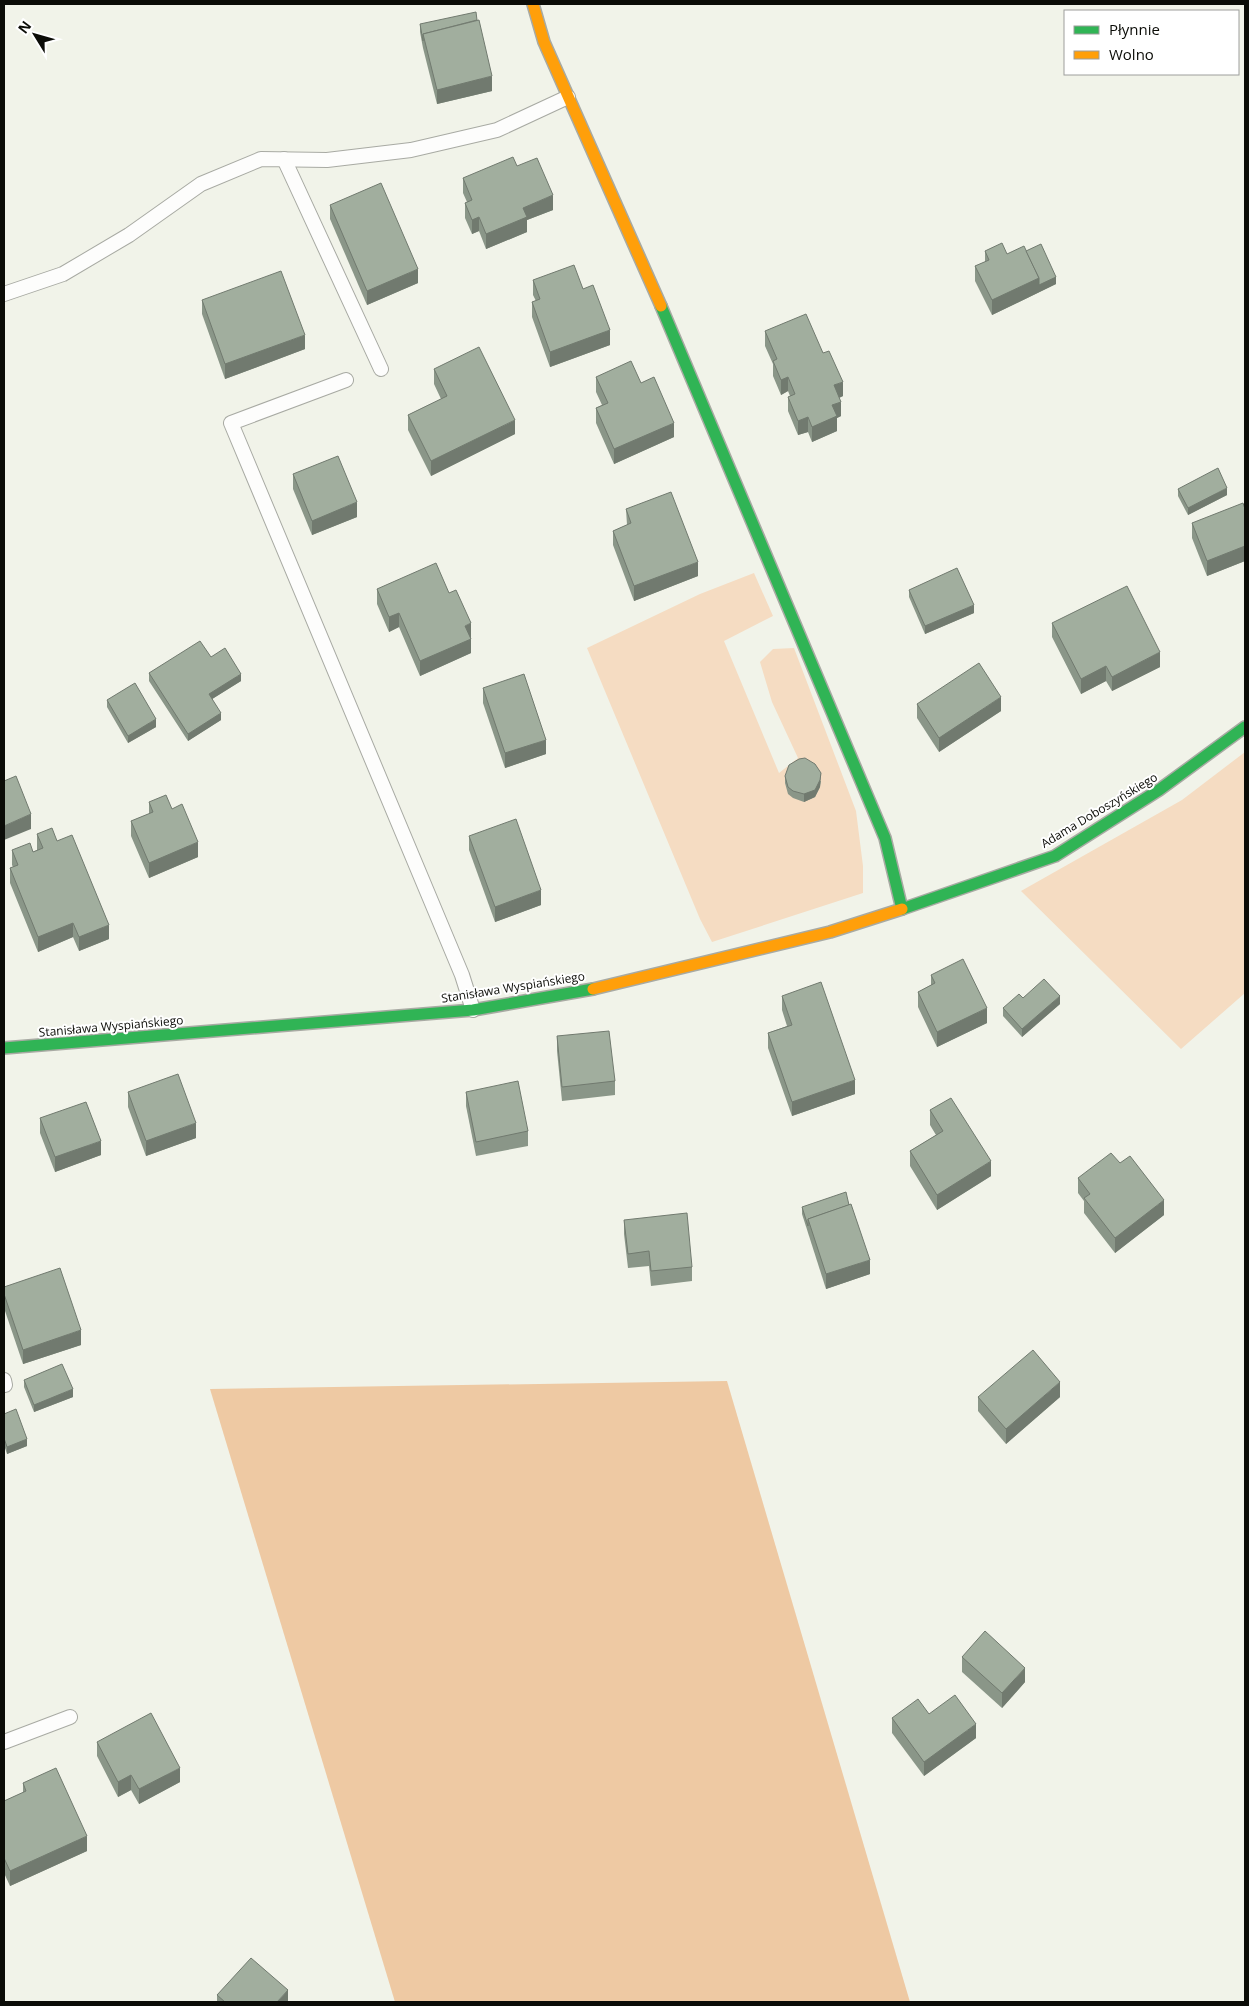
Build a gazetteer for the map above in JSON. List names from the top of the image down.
{
  "streets": {
    "street": ["Adama Doboszyńskiego", "Stanisława Wyspiańskiego"]
  },
  "crossings": [
    ["Adama Doboszyńskiego", "Stanisława Wyspiańskiego"]
  ],
  "legend": ["Płynnie", "Wolno"],
  "north": "top left"
}
